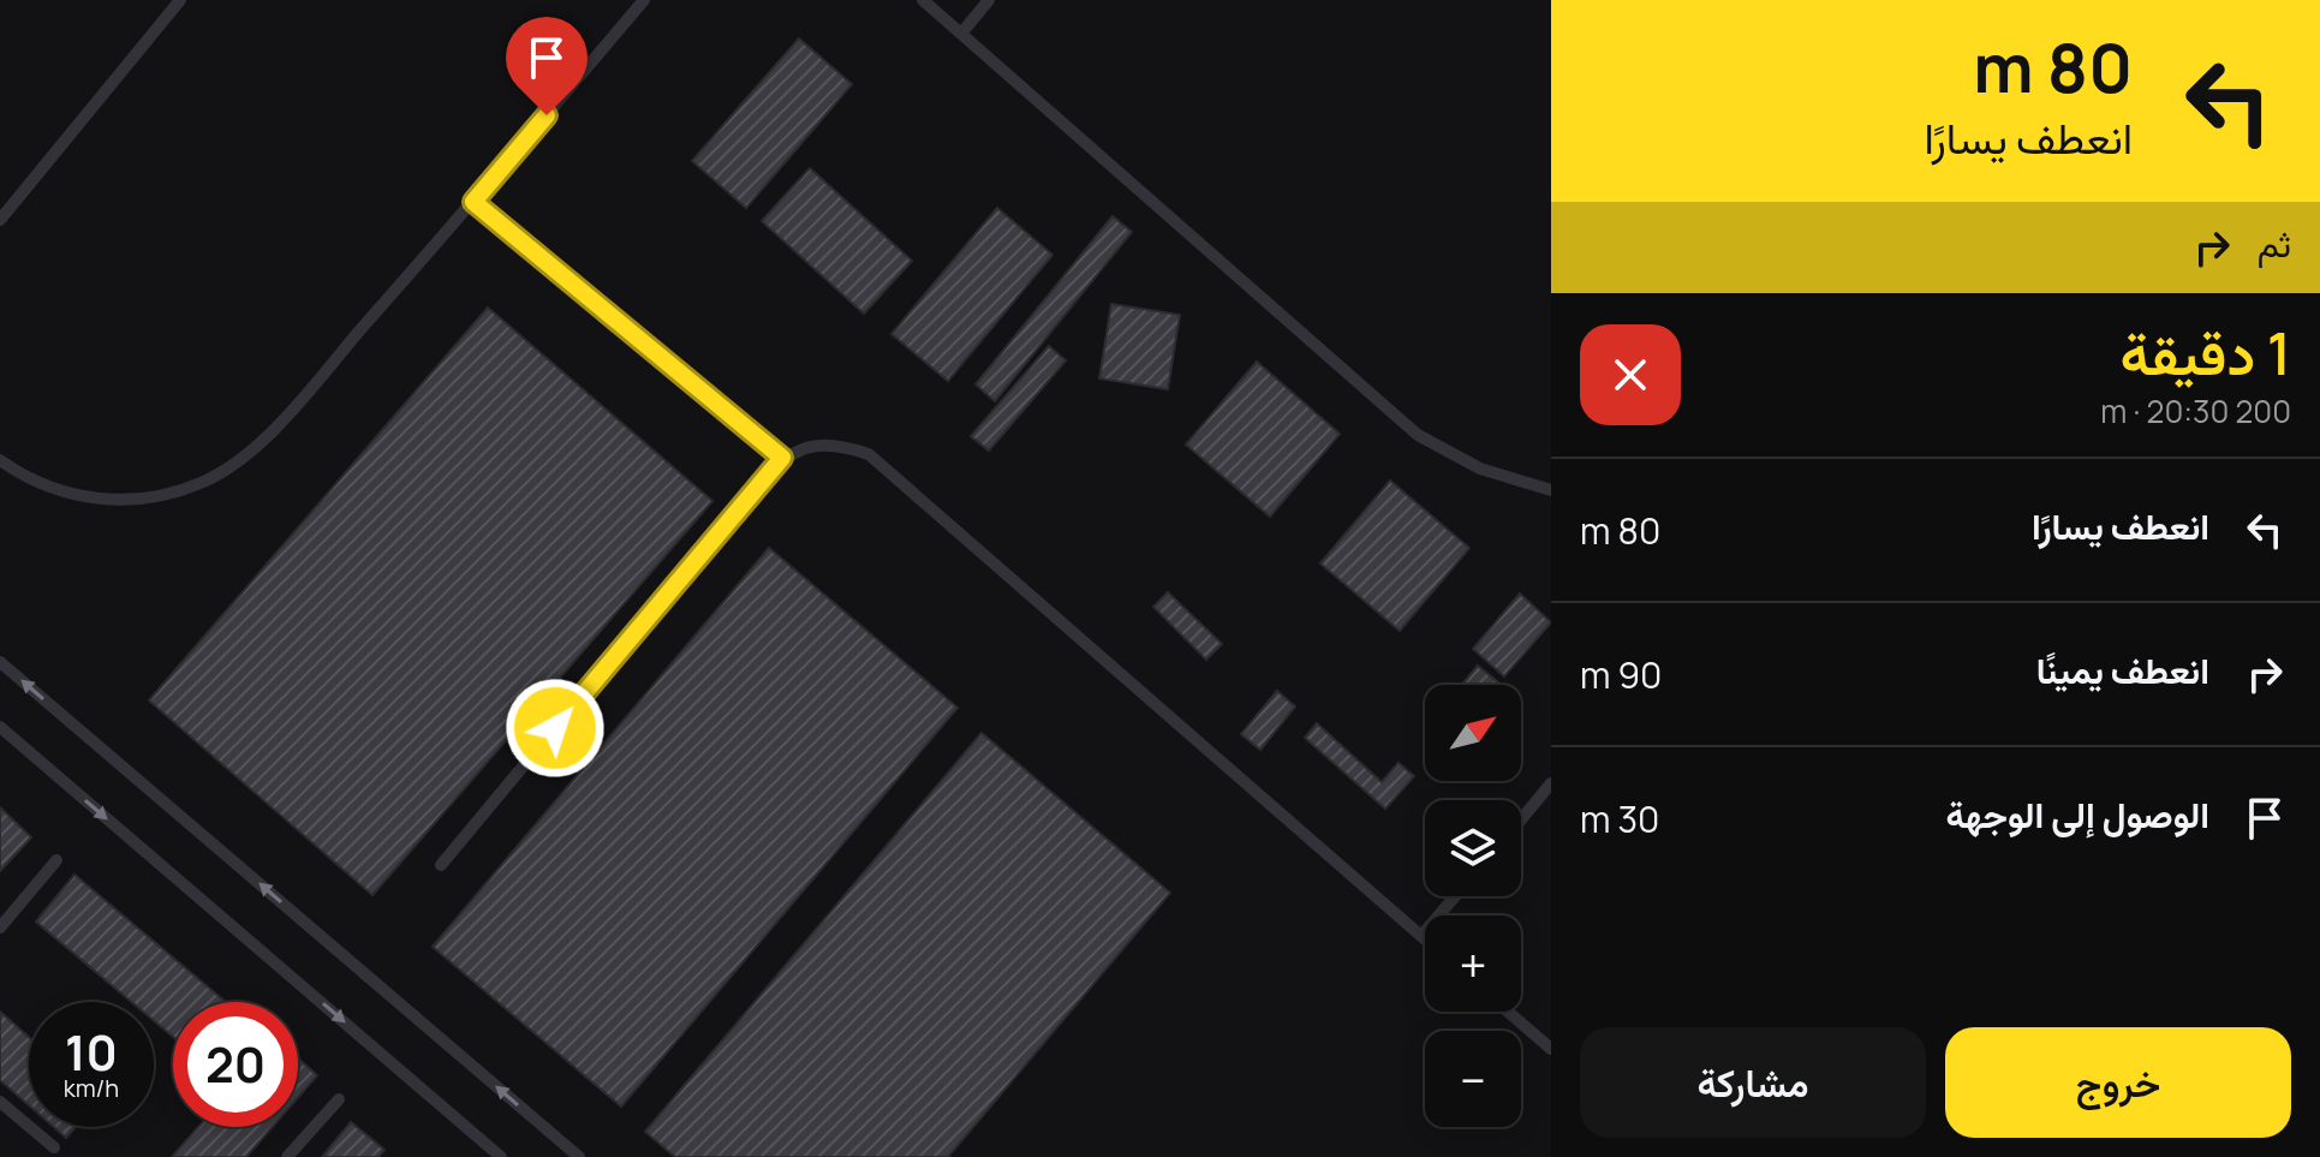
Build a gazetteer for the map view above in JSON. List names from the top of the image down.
{
  "north": "top right",
  "page": {
    "turn": ["80 m", "انعطف يسارًا"],
    "then": "ثم",
    "heading": ["1 دقيقة", "200 m · 20:30"],
    "list": [
      {
        "name": "انعطف يسارًا",
        "value": "80 m"
      },
      {
        "name": "انعطف يمينًا",
        "value": "90 m"
      },
      {
        "name": "الوصول إلى الوجهة",
        "value": "30 m"
      }
    ],
    "map_buttons": ["+", "−"],
    "speed": "10 km/h",
    "limit": "20",
    "buttons": ["خروج", "مشاركة"]
  }
}
